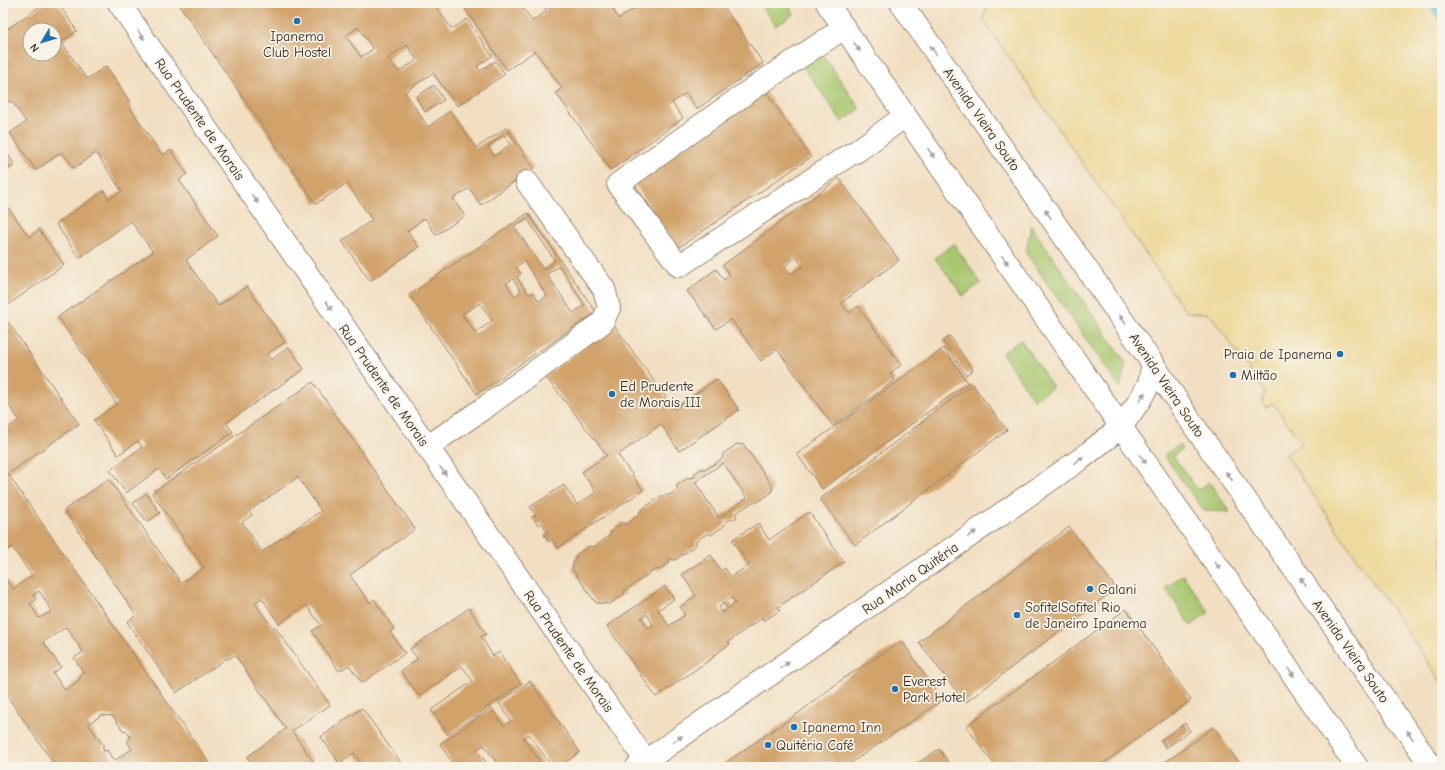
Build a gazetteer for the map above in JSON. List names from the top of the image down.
{
  "streets": {
    "main road": ["Rua Prudente de Morais", "Avenida Vieira Souto", "Rua Maria Quitéria"]
  },
  "crossings": [
    ["Rua Prudente de Morais", "Rua Maria Quitéria"],
    ["Avenida Vieira Souto", "Rua Maria Quitéria"]
  ],
  "one_way": ["Rua Prudente de Morais", "Rua Maria Quitéria"],
  "places": [
    "Ipanema Club Hostel",
    "Praia de Ipanema",
    "Miltão",
    "Ed Prudente de Morais III",
    "Galani",
    "SofitelSofitel Rio de Janeiro Ipanema",
    "Everest Park Hotel",
    "Ipanema Inn",
    "Quitéria Café"
  ],
  "north": "bottom left"
}
